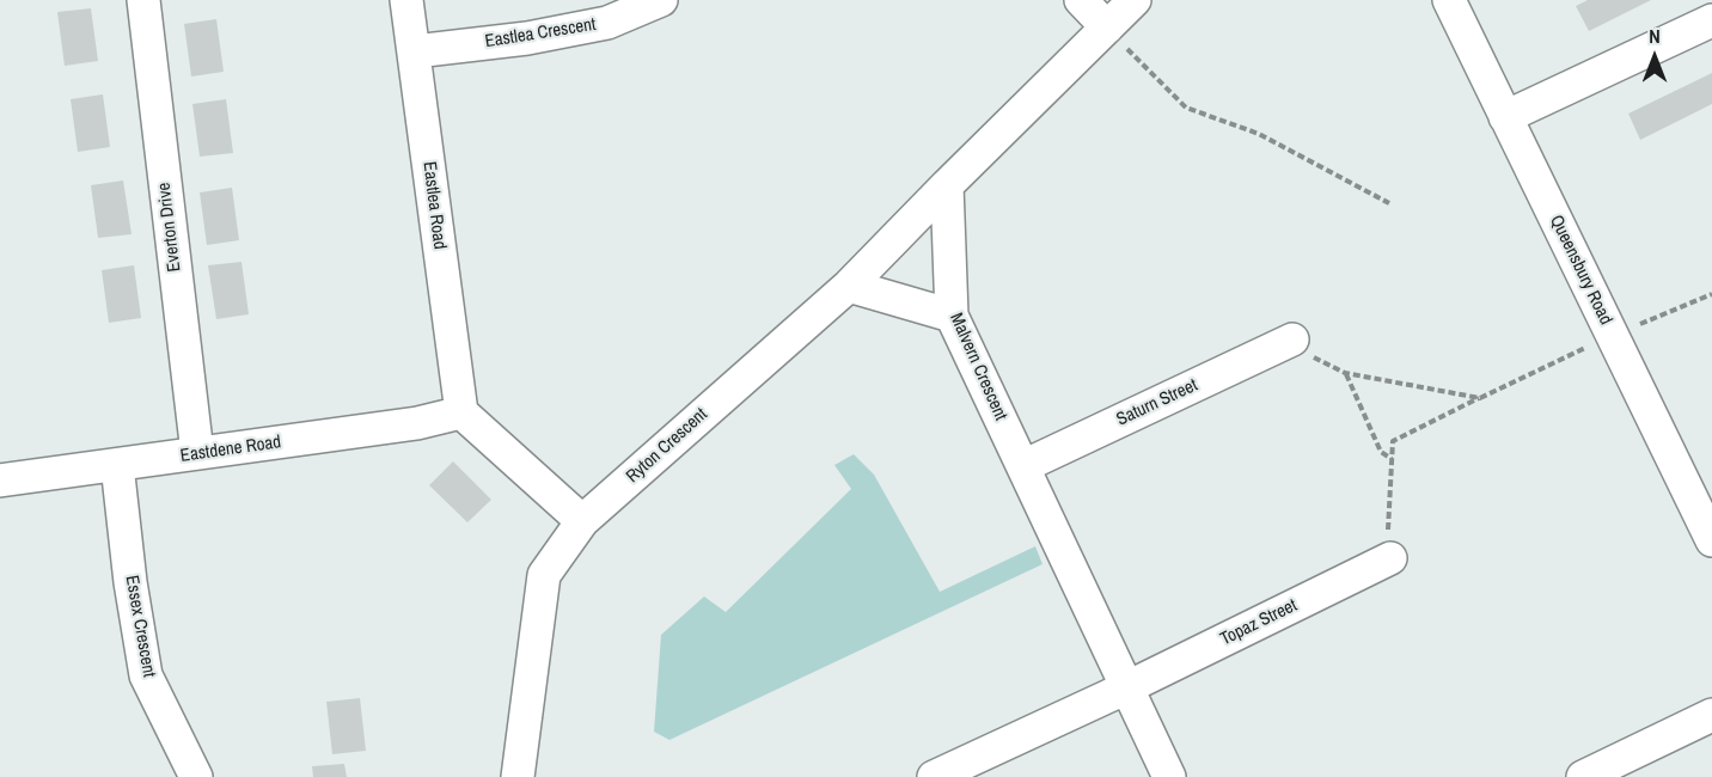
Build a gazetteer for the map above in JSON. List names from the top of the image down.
{
  "streets": {
    "street": [
      "Eastlea Crescent",
      "Eastlea Road",
      "Everton Drive",
      "Queensbury Road",
      "Malvern Crescent",
      "Saturn Street",
      "Ryton Crescent",
      "Eastdene Road",
      "Topaz Street",
      "Essex Crescent"
    ]
  },
  "crossings": [
    ["Eastlea Crescent", "Eastlea Road"],
    ["Eastlea Road", "Eastdene Road"],
    ["Everton Drive", "Eastdene Road"],
    ["Malvern Crescent", "Saturn Street"],
    ["Malvern Crescent", "Ryton Crescent"],
    ["Malvern Crescent", "Topaz Street"],
    ["Eastdene Road", "Essex Crescent"]
  ],
  "north": "top"
}
